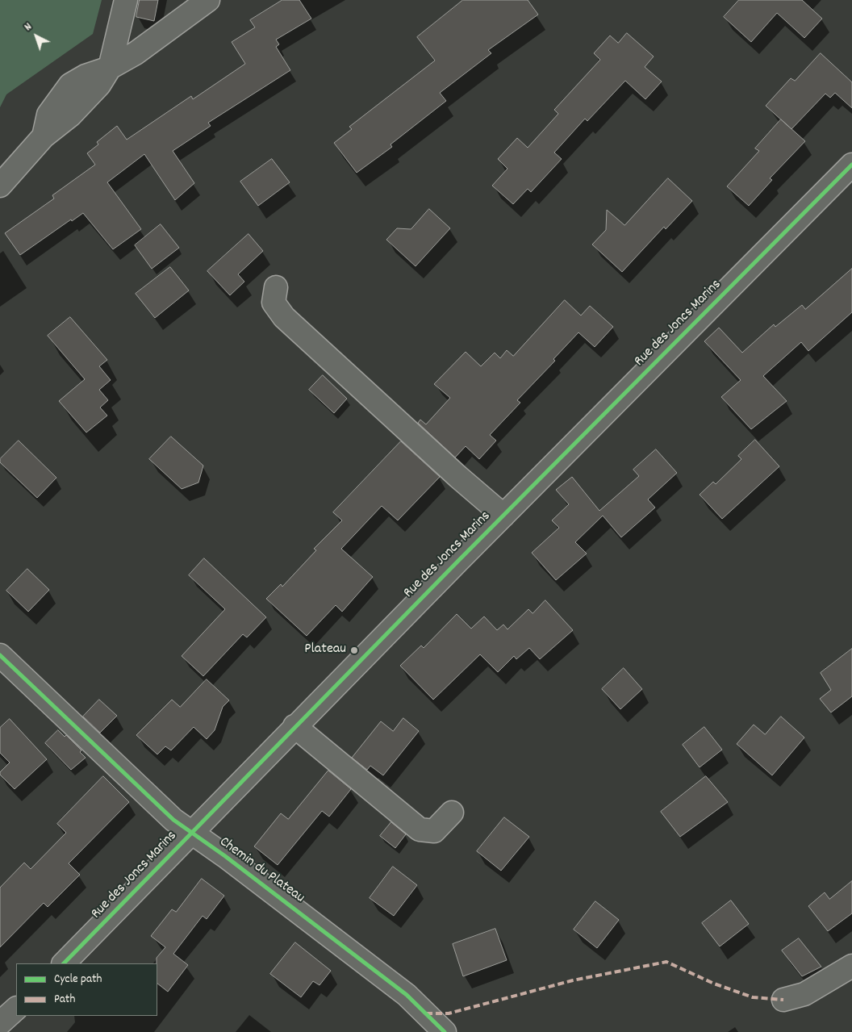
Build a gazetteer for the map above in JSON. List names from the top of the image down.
{
  "streets": {
    "street": ["Rue des Joncs Marins", "Chemin du Plateau"]
  },
  "crossings": [
    ["Rue des Joncs Marins", "Chemin du Plateau"]
  ],
  "places": ["Plateau"],
  "legend": ["Cycle path", "Path"],
  "north": "top left"
}
